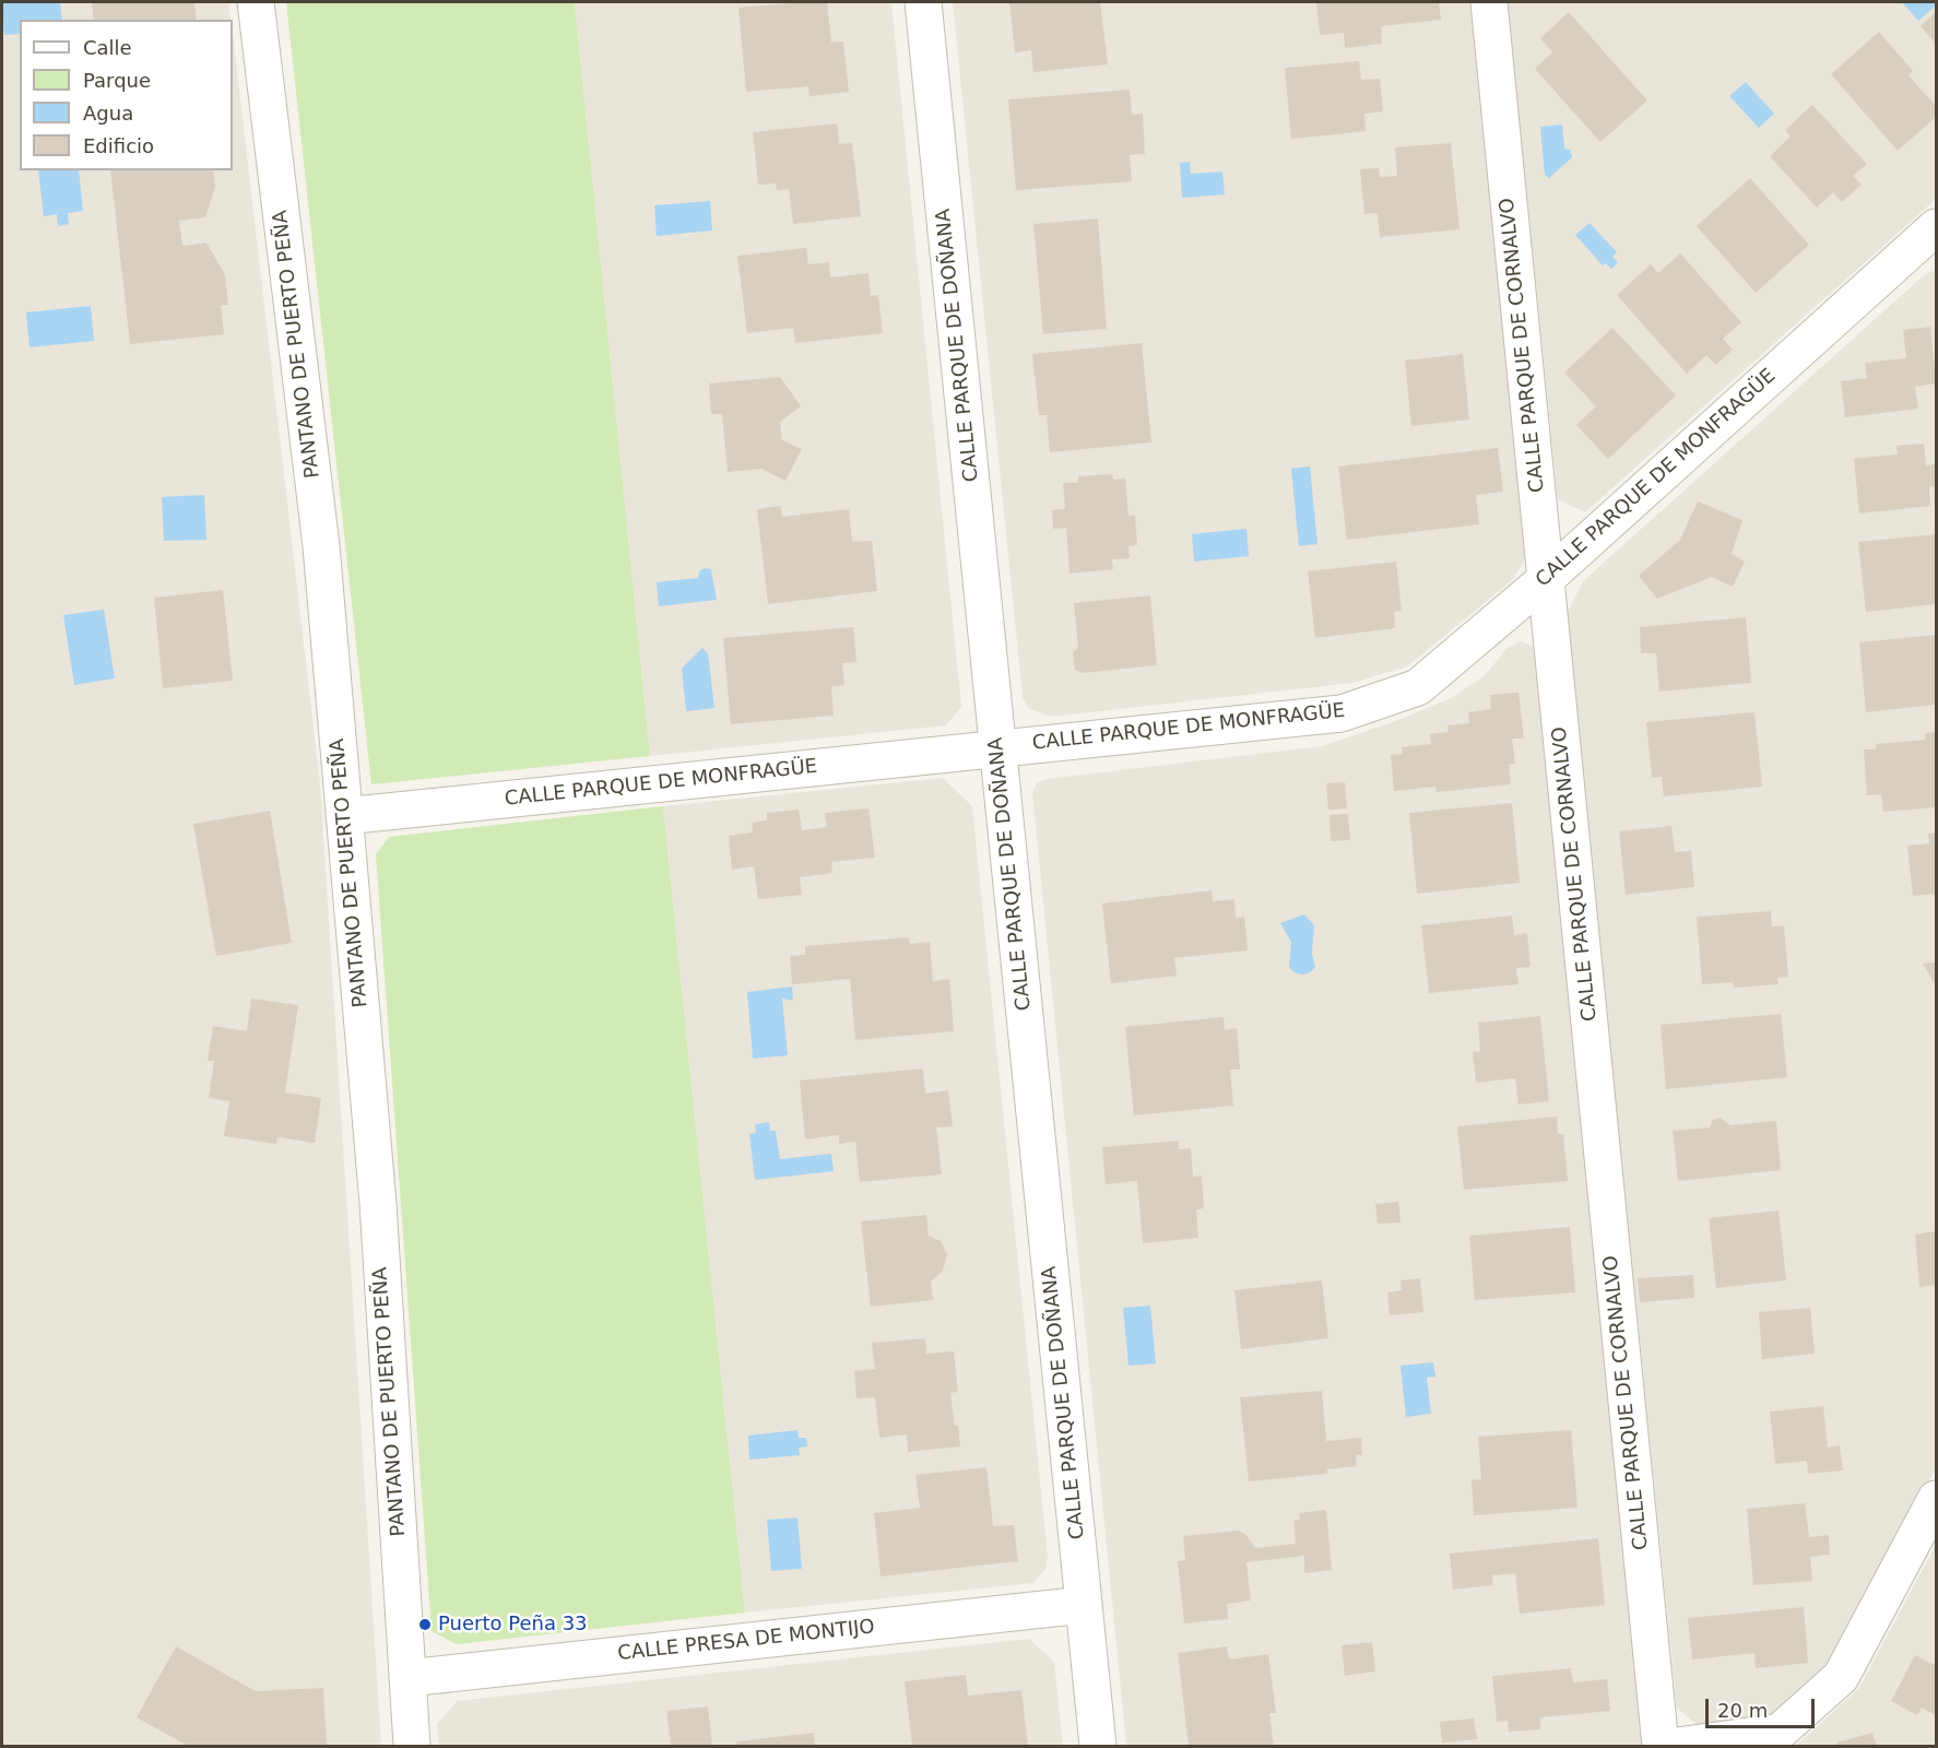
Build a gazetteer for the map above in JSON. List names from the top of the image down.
{
  "streets": {
    "street": [
      "PANTANO DE PUERTO PEÑA",
      "CALLE PARQUE DE DOÑANA",
      "CALLE PARQUE DE CORNALVO",
      "CALLE PARQUE DE MONFRAGÜE",
      "CALLE PRESA DE MONTIJO"
    ]
  },
  "crossings": [
    ["PANTANO DE PUERTO PEÑA", "CALLE PARQUE DE MONFRAGÜE"],
    ["PANTANO DE PUERTO PEÑA", "CALLE PRESA DE MONTIJO"],
    ["CALLE PARQUE DE DOÑANA", "CALLE PARQUE DE MONFRAGÜE"],
    ["CALLE PARQUE DE DOÑANA", "CALLE PRESA DE MONTIJO"],
    ["CALLE PARQUE DE CORNALVO", "CALLE PARQUE DE MONFRAGÜE"]
  ],
  "places": ["Puerto Peña 33"],
  "legend": [
    "Calle",
    "Parque",
    "Agua",
    "Edificio"
  ],
  "scale_bar": "20 m"
}
